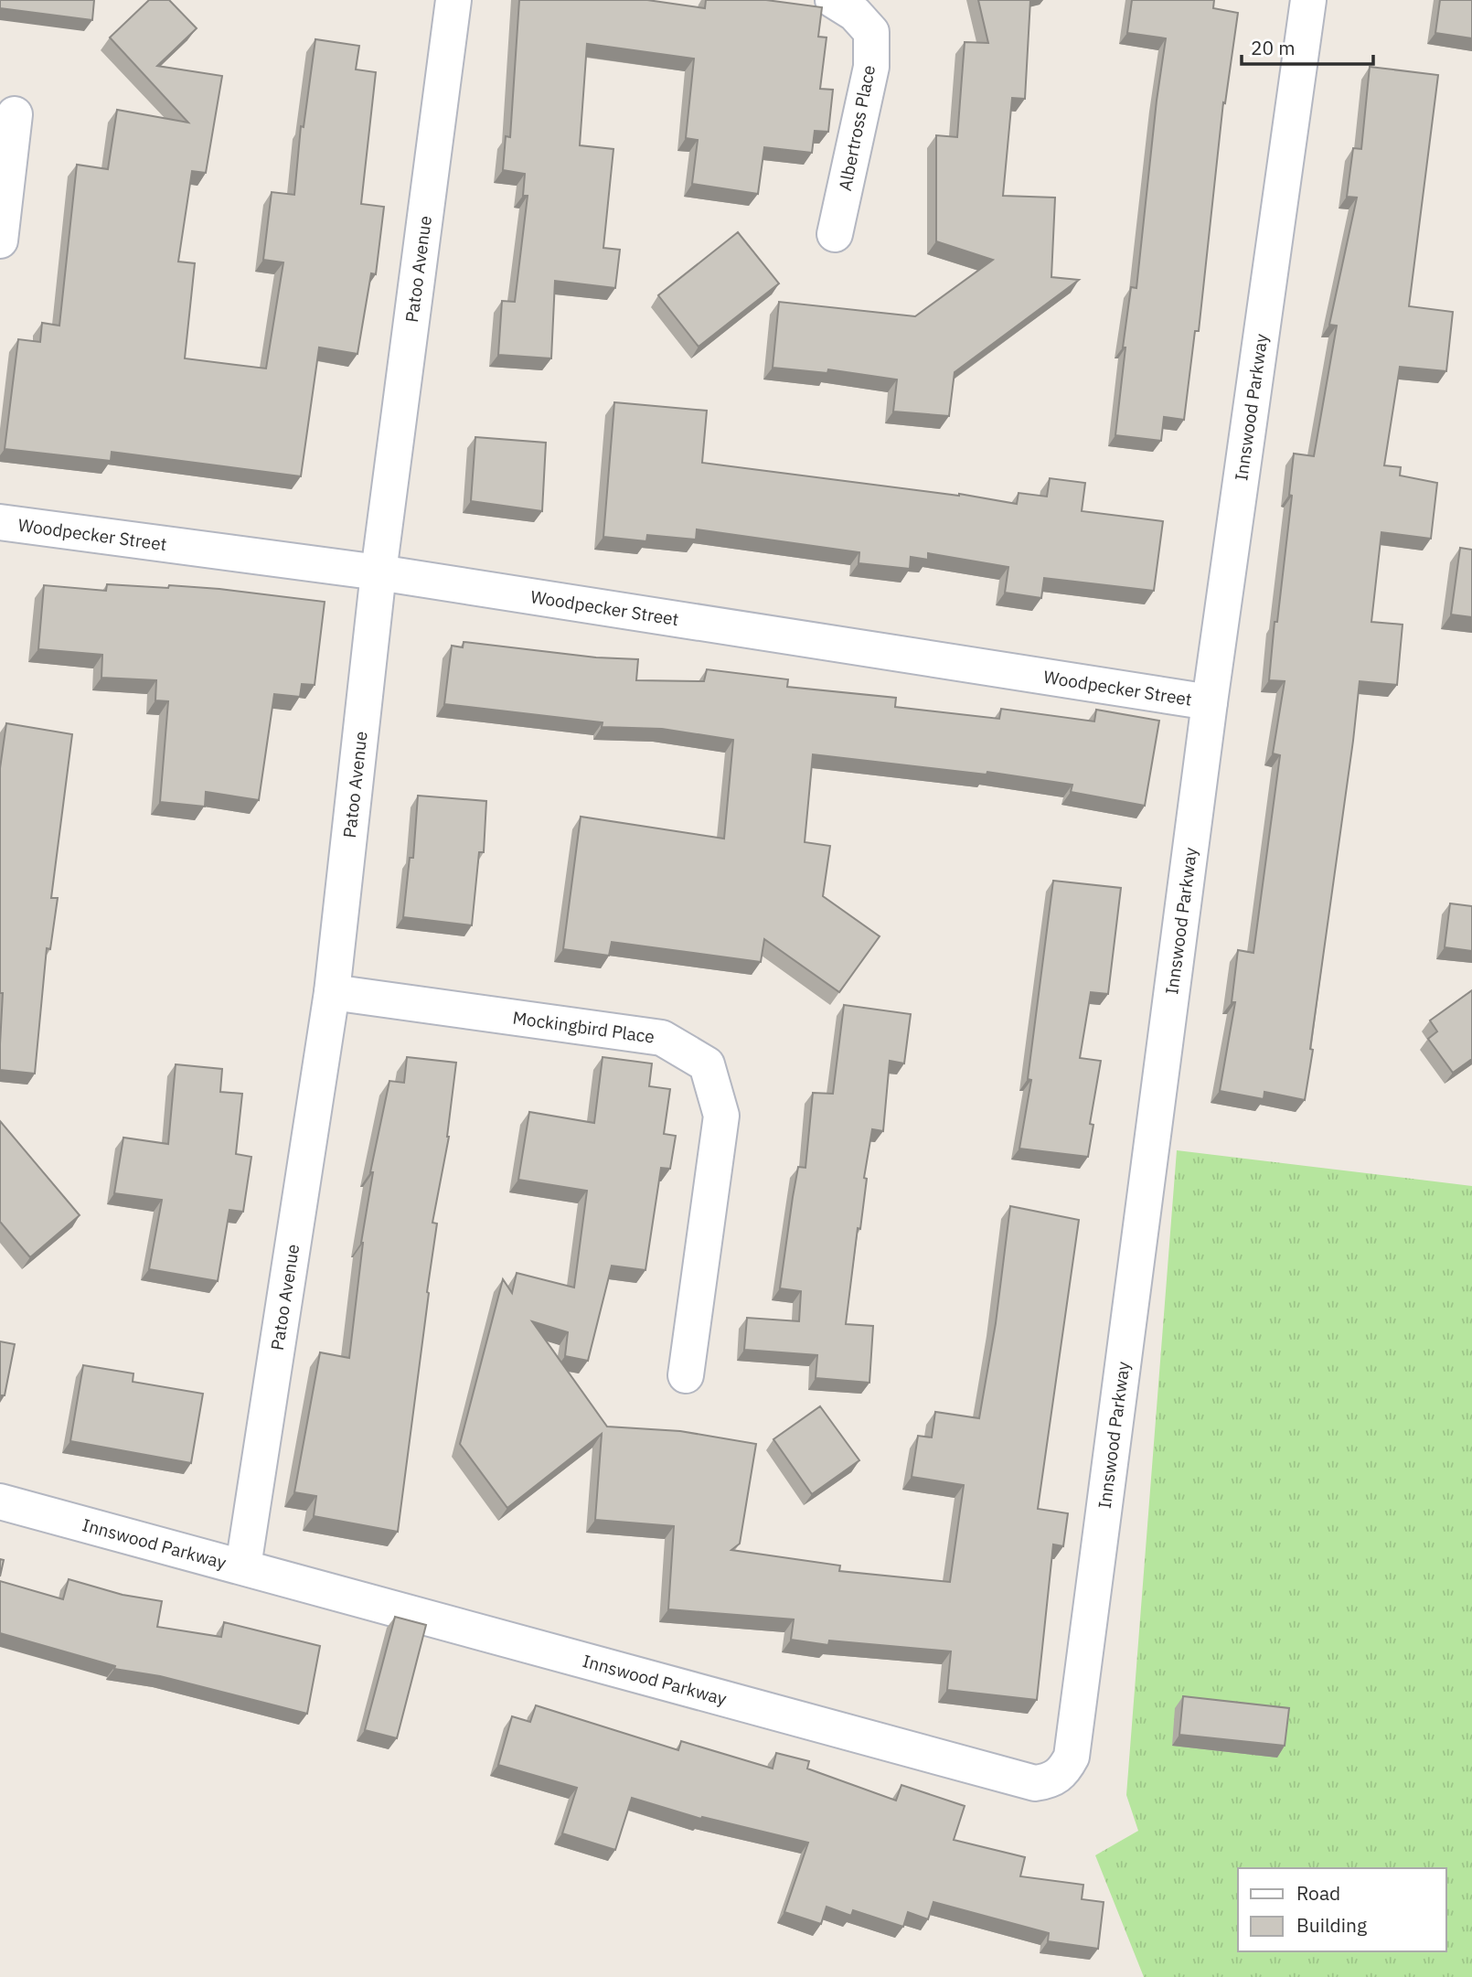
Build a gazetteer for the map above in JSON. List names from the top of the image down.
{
  "streets": {
    "street": [
      "Albertross Place",
      "Patoo Avenue",
      "Innswood Parkway",
      "Woodpecker Street",
      "Mockingbird Place"
    ]
  },
  "crossings": [
    ["Patoo Avenue", "Innswood Parkway"],
    ["Patoo Avenue", "Woodpecker Street"],
    ["Patoo Avenue", "Mockingbird Place"],
    ["Innswood Parkway", "Woodpecker Street"]
  ],
  "legend": ["Road", "Building"],
  "scale_bar": "20 m"
}
